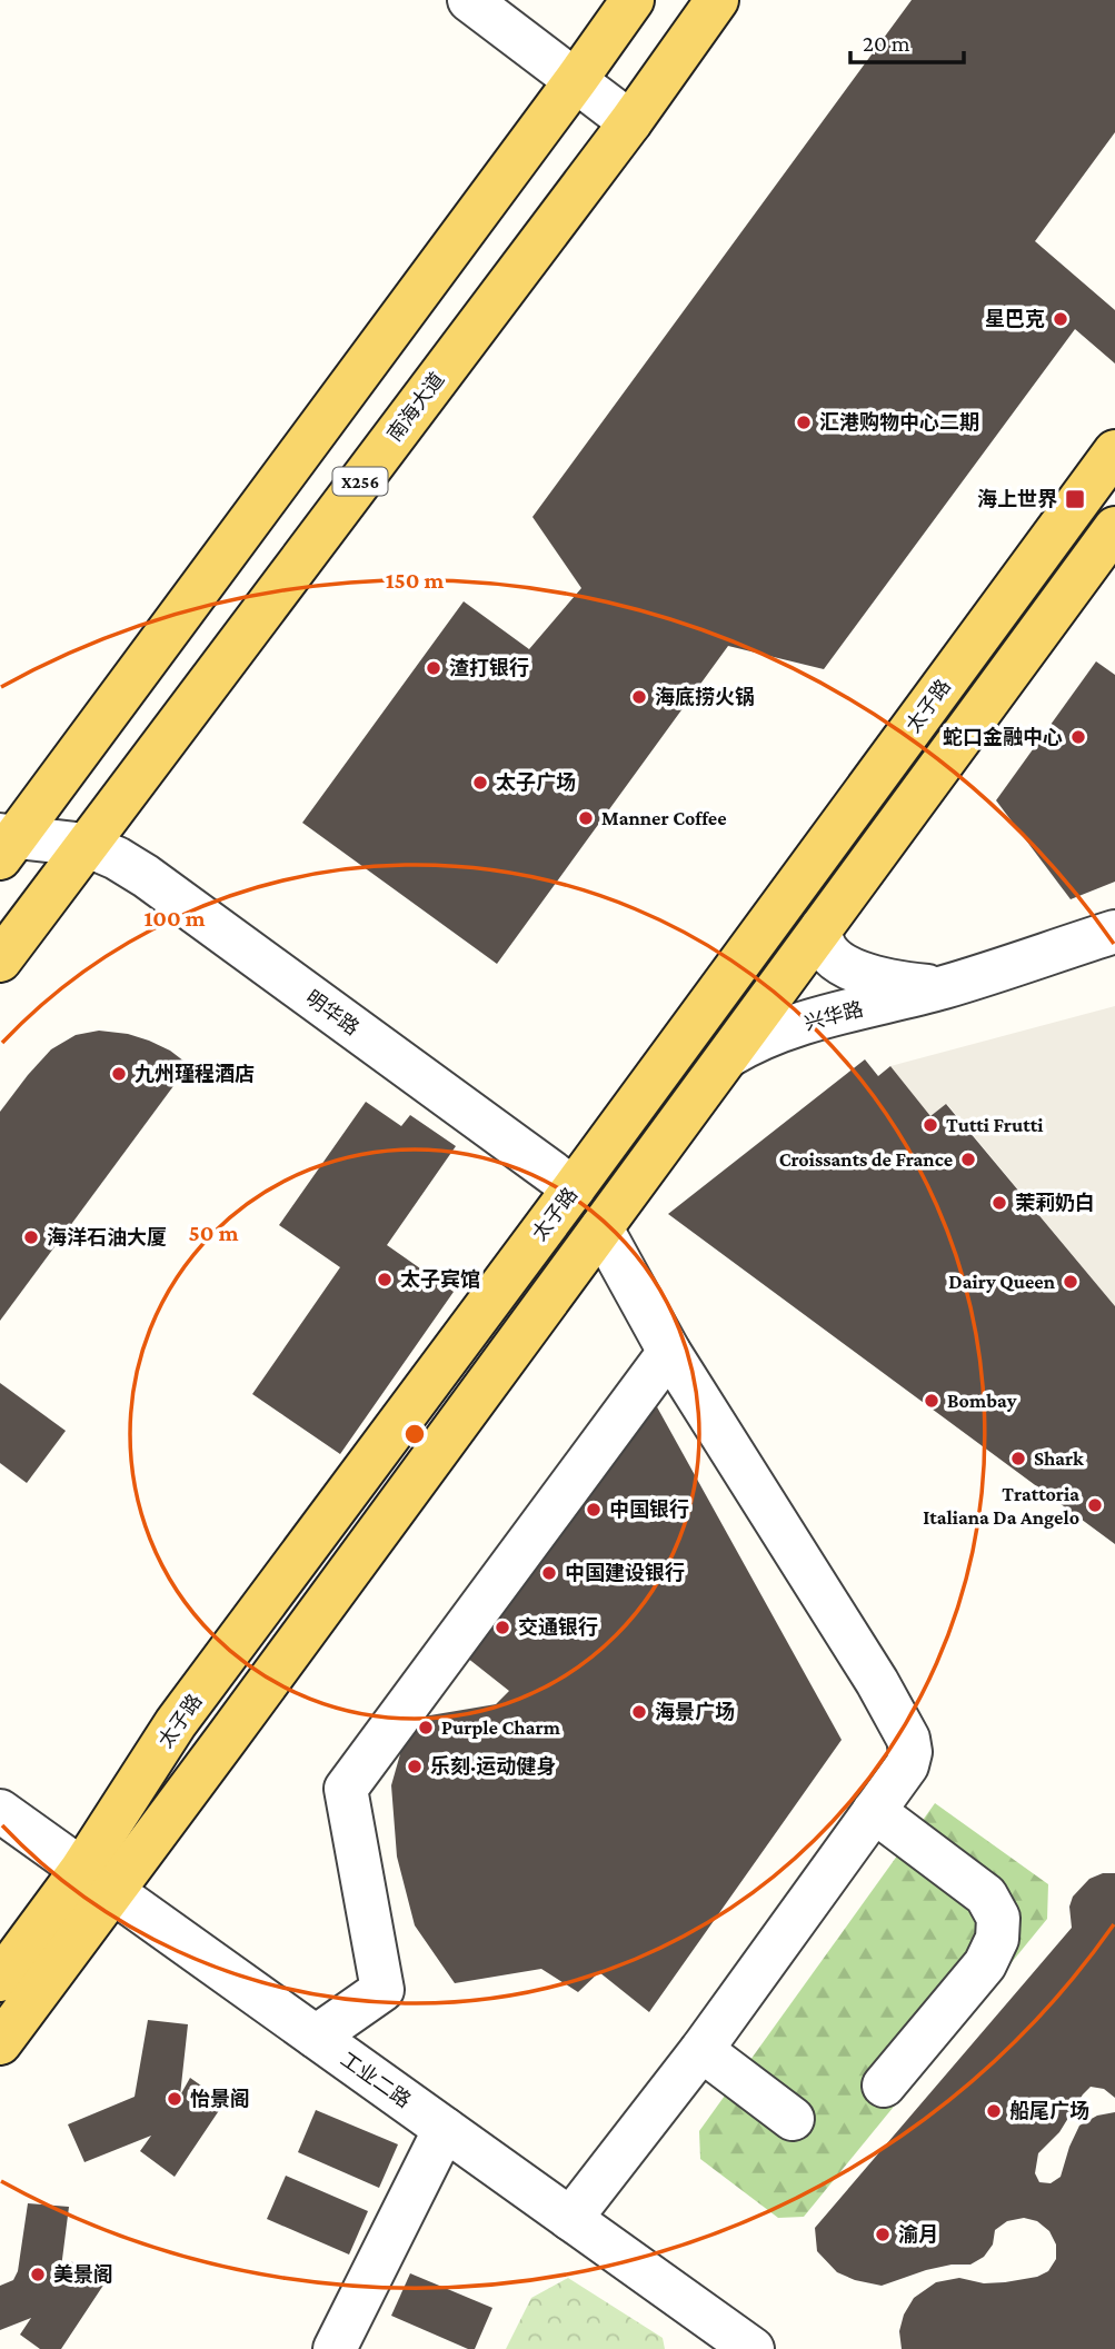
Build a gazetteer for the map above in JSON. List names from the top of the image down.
{
  "streets": {
    "main road": ["南海大道", "X256", "太子路"],
    "street": ["明华路", "兴华路", "工业二路"]
  },
  "crossings": [
    ["南海大道", "明华路"],
    ["太子路", "明华路"],
    ["太子路", "兴华路"],
    ["太子路", "工业二路"]
  ],
  "places": {
    "other": [
      "星巴克",
      "汇港购物中心二期",
      "渣打银行",
      "海底捞火锅",
      "蛇口金融中心",
      "太子广场",
      "Manner Coffee",
      "九州瑾程酒店",
      "Tutti Frutti",
      "Croissants de France",
      "茉莉奶白",
      "海洋石油大厦",
      "太子宾馆",
      "Dairy Queen",
      "Bombay",
      "Shark",
      "Trattoria Italiana Da Angelo",
      "中国银行",
      "中国建设银行",
      "交通银行",
      "海景广场",
      "Purple Charm",
      "乐刻·运动健身",
      "怡景阁",
      "船尾广场",
      "渝月",
      "美景阁"
    ],
    "transit": ["海上世界"]
  },
  "scale_bar": "20 m",
  "rings": ["150 m", "100 m", "50 m"]
}
